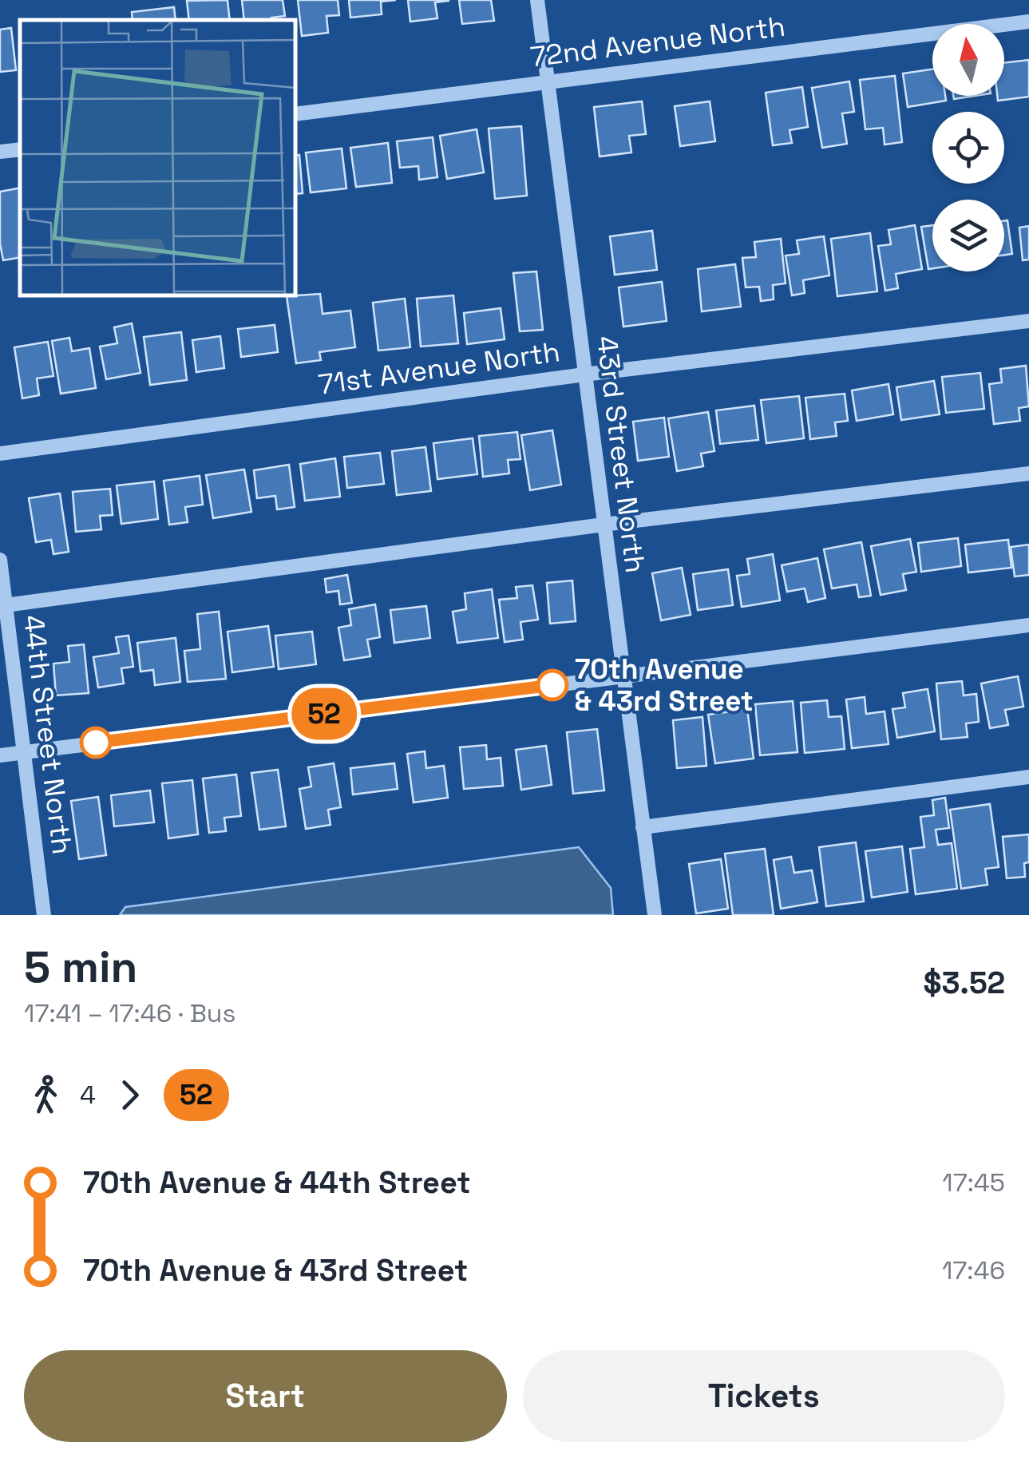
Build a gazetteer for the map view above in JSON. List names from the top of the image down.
{
  "streets": {
    "street": [
      "72nd Avenue North",
      "71st Avenue North",
      "43rd Street North",
      "44th Street North"
    ]
  },
  "crossings": [
    ["72nd Avenue North", "43rd Street North"],
    ["71st Avenue North", "43rd Street North"]
  ],
  "places": ["70th Avenue & 43rd Street"],
  "lines": ["bus line 52"],
  "north": "top",
  "page": {
    "on_map": "52",
    "heading": ["5 min", "17:41 – 17:46 · Bus", "$3.52"],
    "legs": ["4", "52"],
    "list": [
      {
        "name": "70th Avenue & 44th Street",
        "value": "17:45"
      },
      {
        "name": "70th Avenue & 43rd Street",
        "value": "17:46"
      }
    ],
    "buttons": ["Start", "Tickets"]
  }
}
